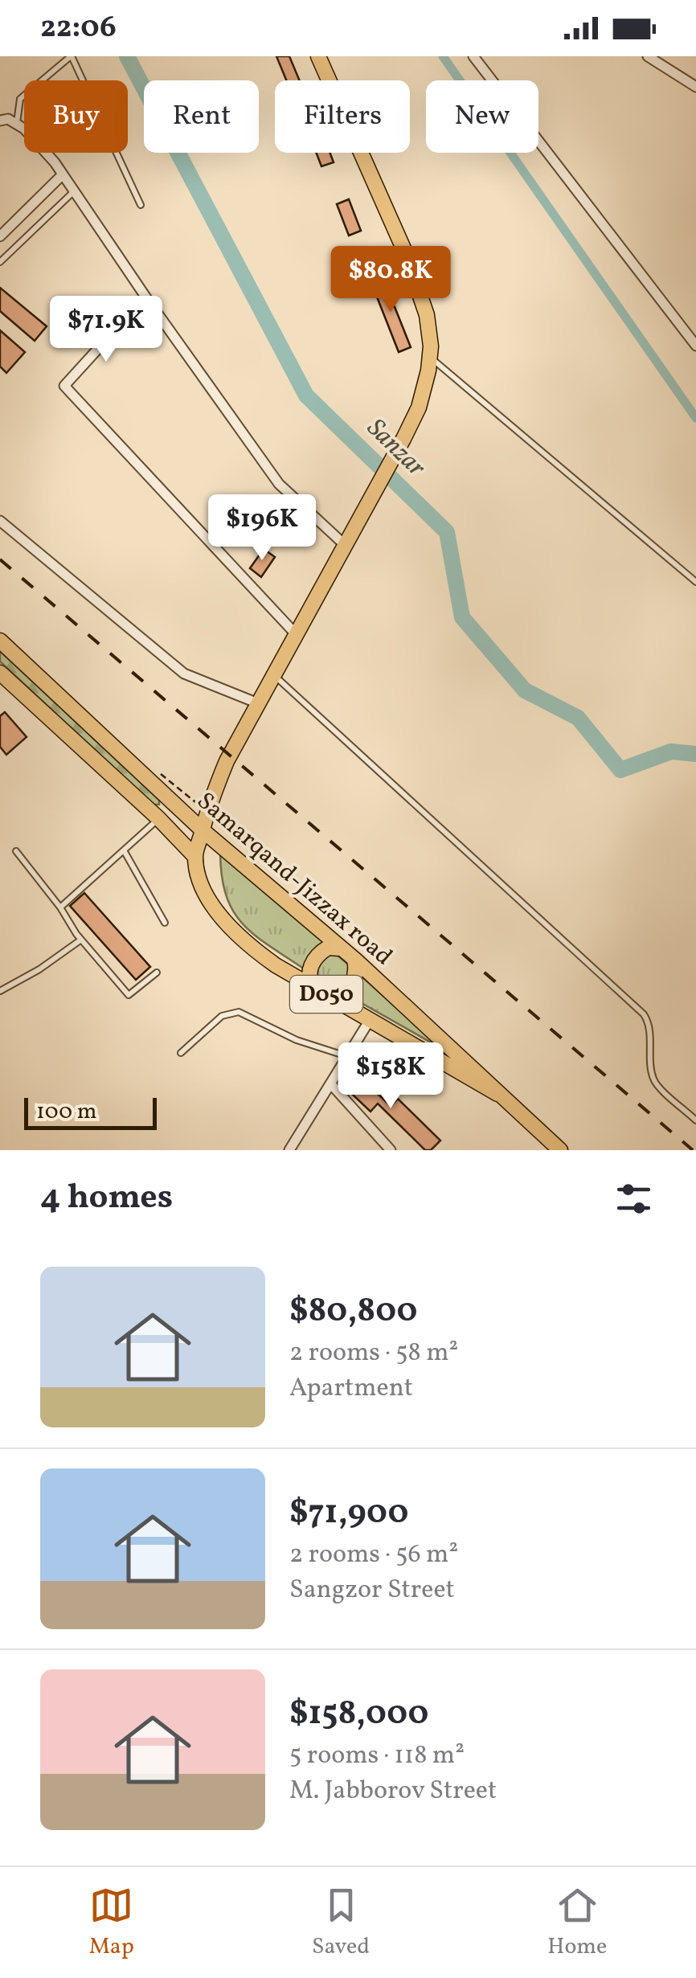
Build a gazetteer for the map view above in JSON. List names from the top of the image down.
{
  "streets": {
    "main road": ["Samarqand-Jizzax road", "D050"]
  },
  "crossings": [
    ["Samarqand-Jizzax road", "D050"]
  ],
  "water": ["Sanzar"],
  "scale_bar": "100 m",
  "page": {
    "status": "22:06",
    "chip": [
      "Buy",
      "Rent",
      "Filters",
      "New"
    ],
    "price": [
      "$80.8K",
      "$71.9K",
      "$196K",
      "$158K"
    ],
    "scale": "100 m",
    "heading": "4 homes",
    "list": [
      {
        "name": "$80,800",
        "note": "2 rooms · 58 m² · Apartment"
      },
      {
        "name": "$71,900",
        "note": "2 rooms · 56 m² · Sangzor Street"
      },
      {
        "name": "$158,000",
        "note": "5 rooms · 118 m² · M. Jabborov Street"
      }
    ],
    "tabs": ["Map", "Saved", "Home"]
  }
}
